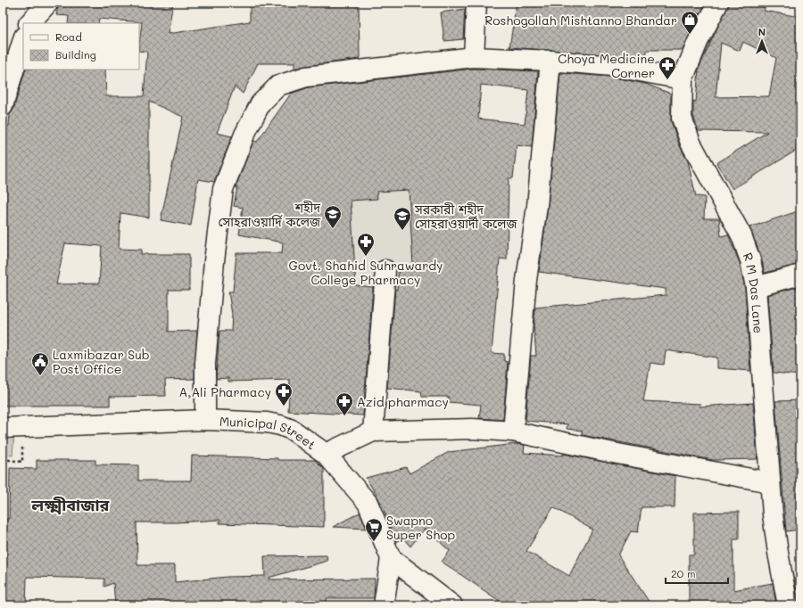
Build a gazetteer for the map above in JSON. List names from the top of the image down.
{
  "streets": {
    "street": ["R M Das Lane", "Municipal Street"]
  },
  "districts": ["লক্ষ্মীবাজার"],
  "places": {
    "shop": ["Roshogollah Mishtanno Bhandar"],
    "pharmacy": [
      "Choya Medicine Corner",
      "Govt. Shahid Suhrawardy College Pharmacy",
      "A,Ali Pharmacy",
      "Azid pharmacy"
    ],
    "school or university": ["শহীদ সোহরাওয়ার্দি কলেজ", "সরকারী শহীদ সোহরাওয়ার্দী কলেজ"],
    "public building": ["Laxmibazar Sub Post Office"],
    "supermarket": ["Swapno Super Shop"]
  },
  "legend": ["Road", "Building"],
  "scale_bar": "20 m",
  "north": "top"
}
